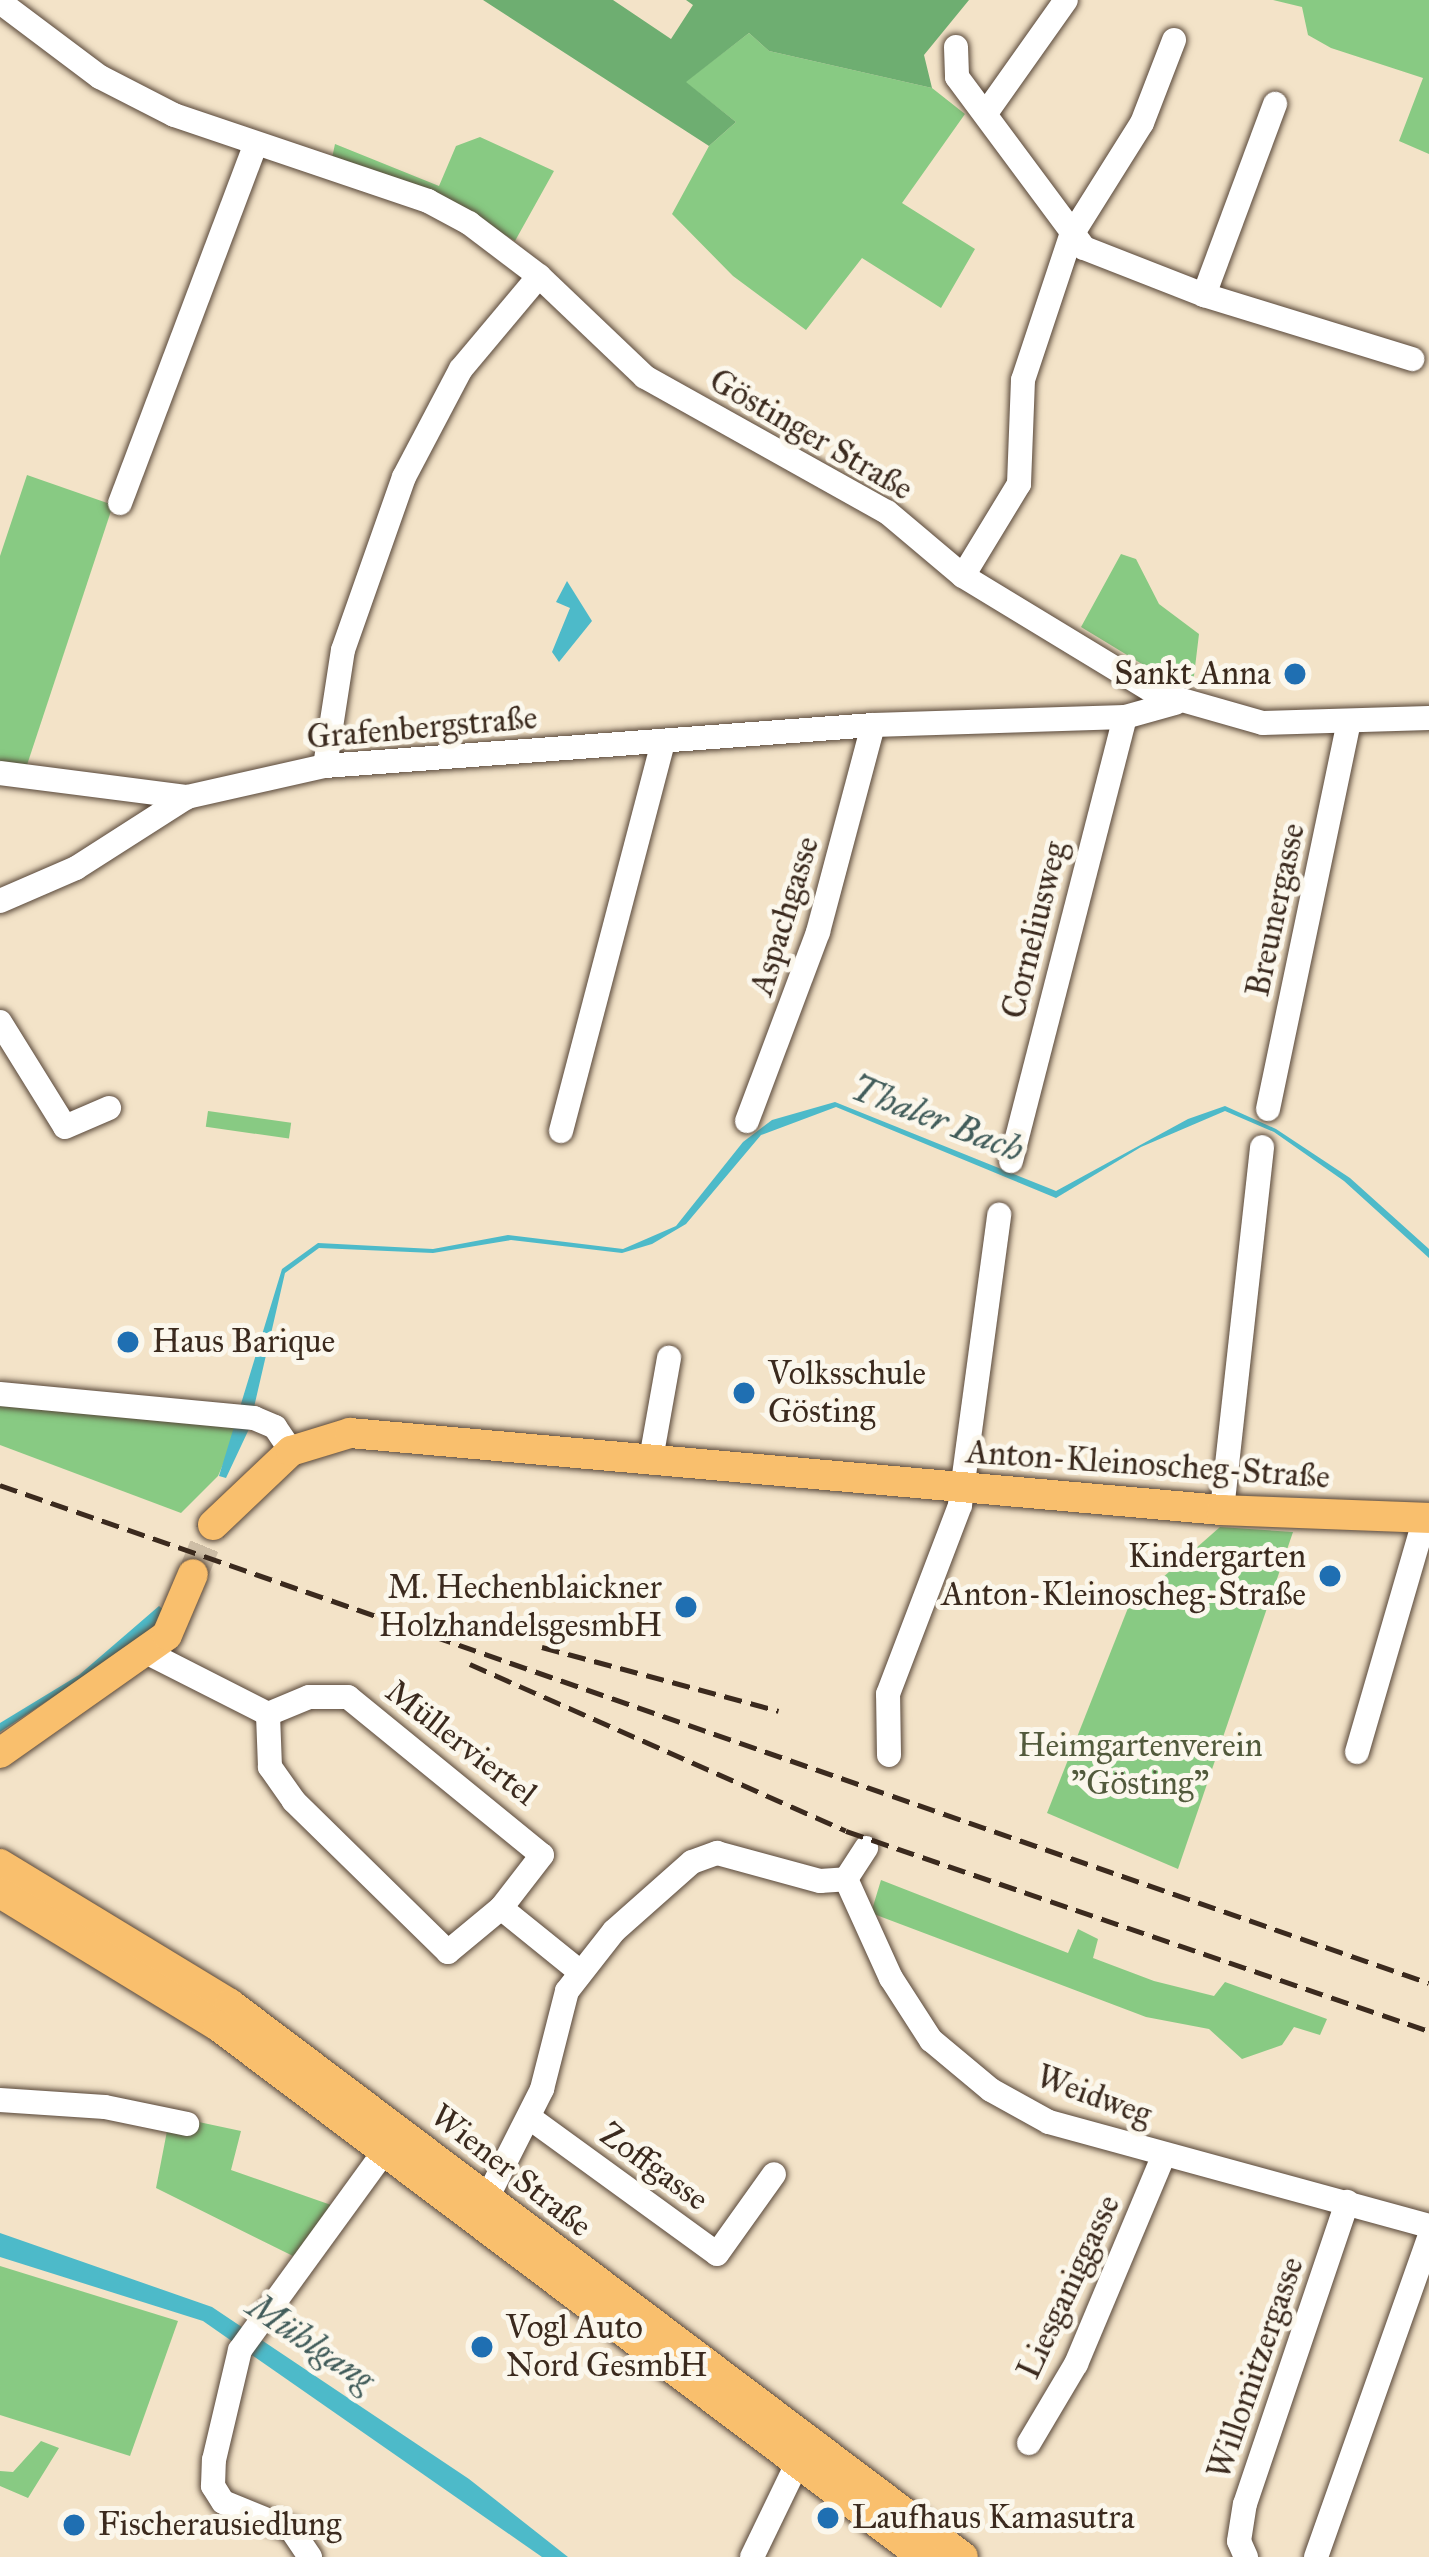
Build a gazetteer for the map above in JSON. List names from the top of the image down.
{
  "streets": {
    "main road": ["Anton-Kleinoscheg-Straße", "Wiener Straße"],
    "street": [
      "Göstinger Straße",
      "Grafenbergstraße",
      "Breunergasse",
      "Aspachgasse",
      "Corneliusweg",
      "Müllerviertel",
      "Weidweg",
      "Zoffgasse",
      "Liesganiggasse",
      "Willomitzergasse"
    ]
  },
  "crossings": [
    ["Göstinger Straße", "Grafenbergstraße"],
    ["Göstinger Straße", "Breunergasse"],
    ["Grafenbergstraße", "Aspachgasse"],
    ["Grafenbergstraße", "Corneliusweg"],
    ["Weidweg", "Liesganiggasse"],
    ["Weidweg", "Willomitzergasse"]
  ],
  "water": ["Thaler Bach", "Mühlgang"],
  "parks": ["Heimgartenverein \"Gösting\""],
  "places": [
    "Sankt Anna",
    "Haus Barique",
    "Volksschule Gösting",
    "Kindergarten Anton-Kleinoscheg-Straße",
    "M. Hechenblaickner HolzhandelsgesmbH",
    "Vogl Auto Nord GesmbH",
    "Laufhaus Kamasutra",
    "Fischerausiedlung"
  ]
}
